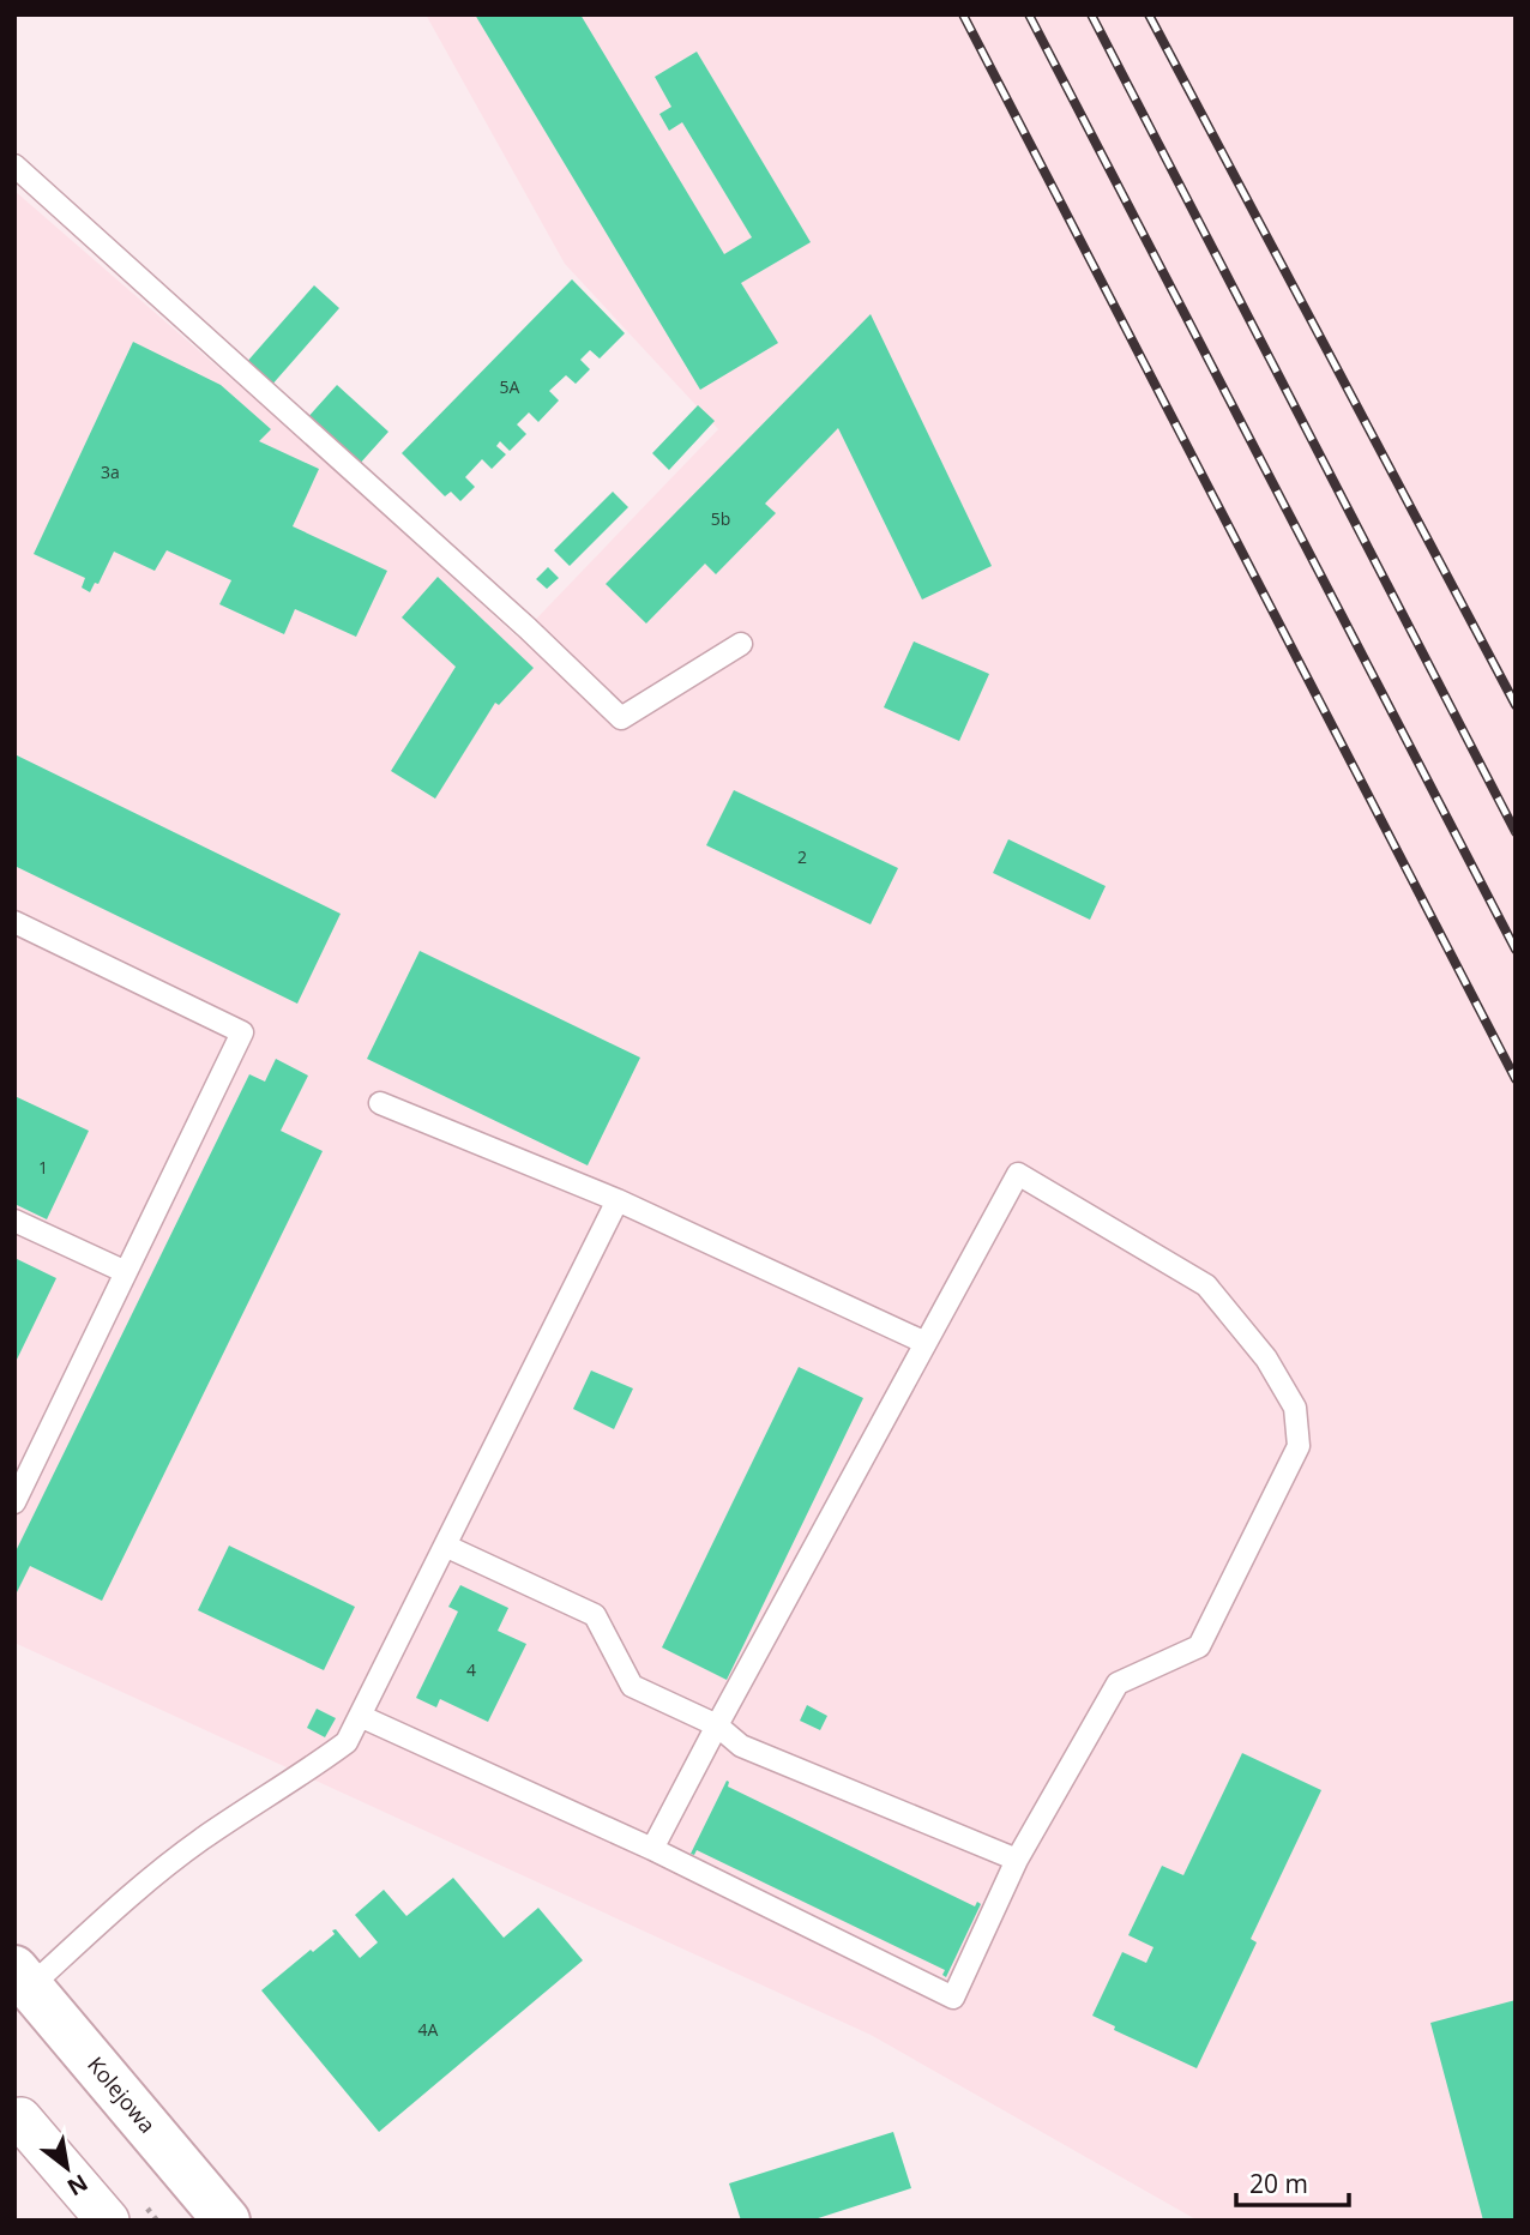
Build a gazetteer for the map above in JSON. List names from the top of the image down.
{
  "streets": {
    "street": ["Kolejowa"]
  },
  "house_numbers": [
    "5A",
    "3a",
    "5b",
    "2",
    "1",
    "4",
    "4A"
  ],
  "scale_bar": "20 m",
  "north": "bottom right"
}
